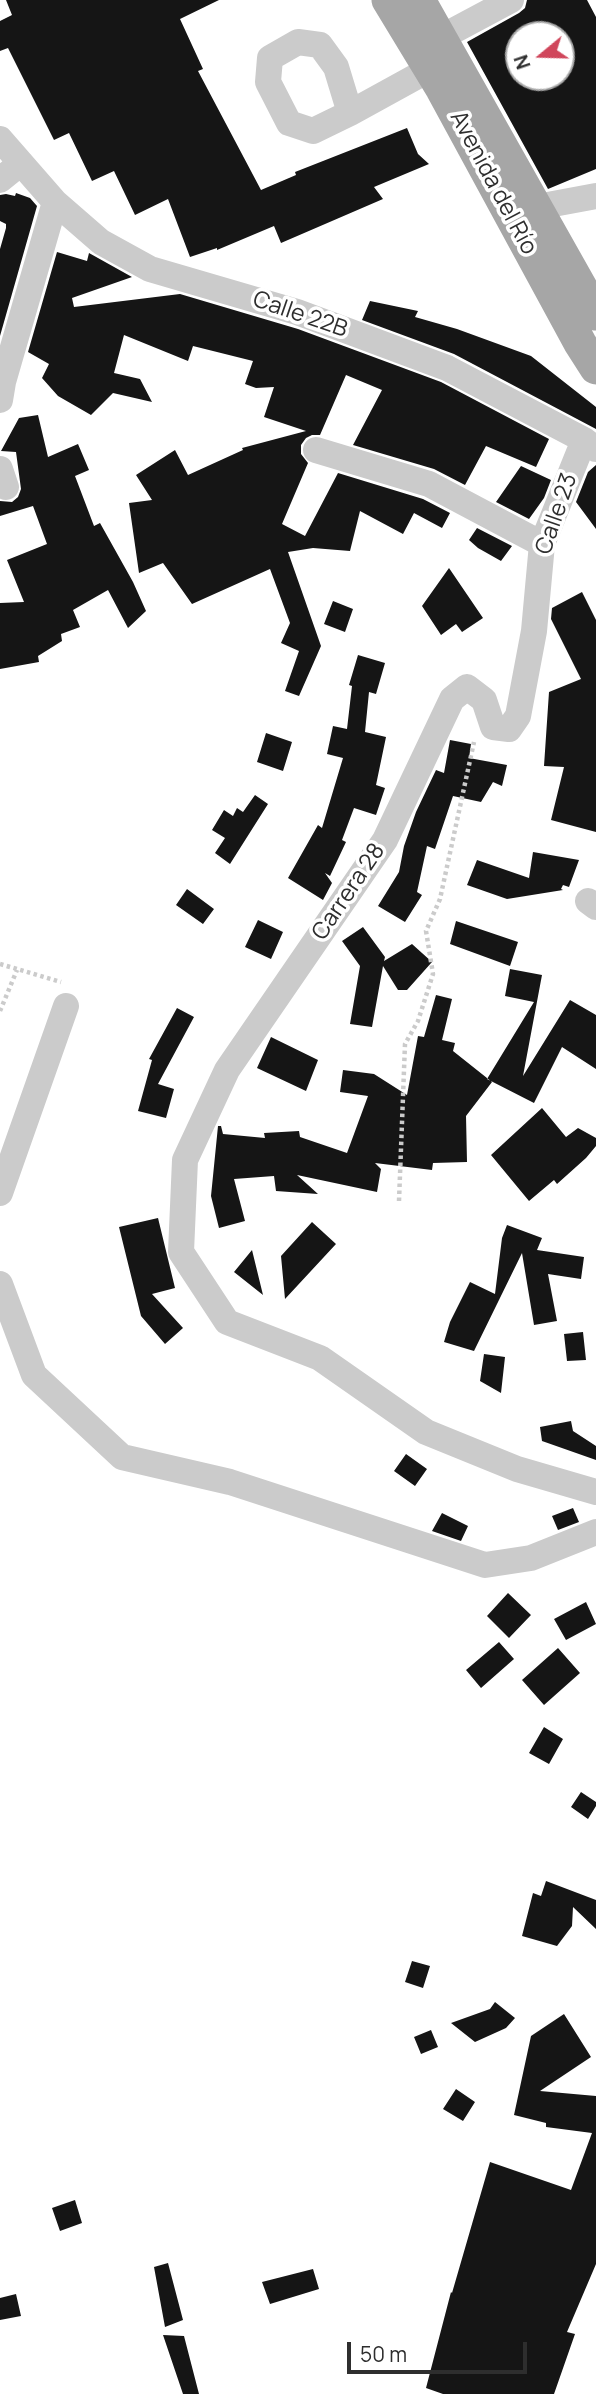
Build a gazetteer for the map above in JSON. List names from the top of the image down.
{
  "streets": {
    "main road": ["Avenida del Río"],
    "street": ["Calle 22B", "Calle 23", "Carrera 28"]
  },
  "crossings": [
    ["Calle 22B", "Calle 23"],
    ["Calle 23", "Carrera 28"]
  ],
  "scale_bar": "50 m",
  "north": "left"
}
